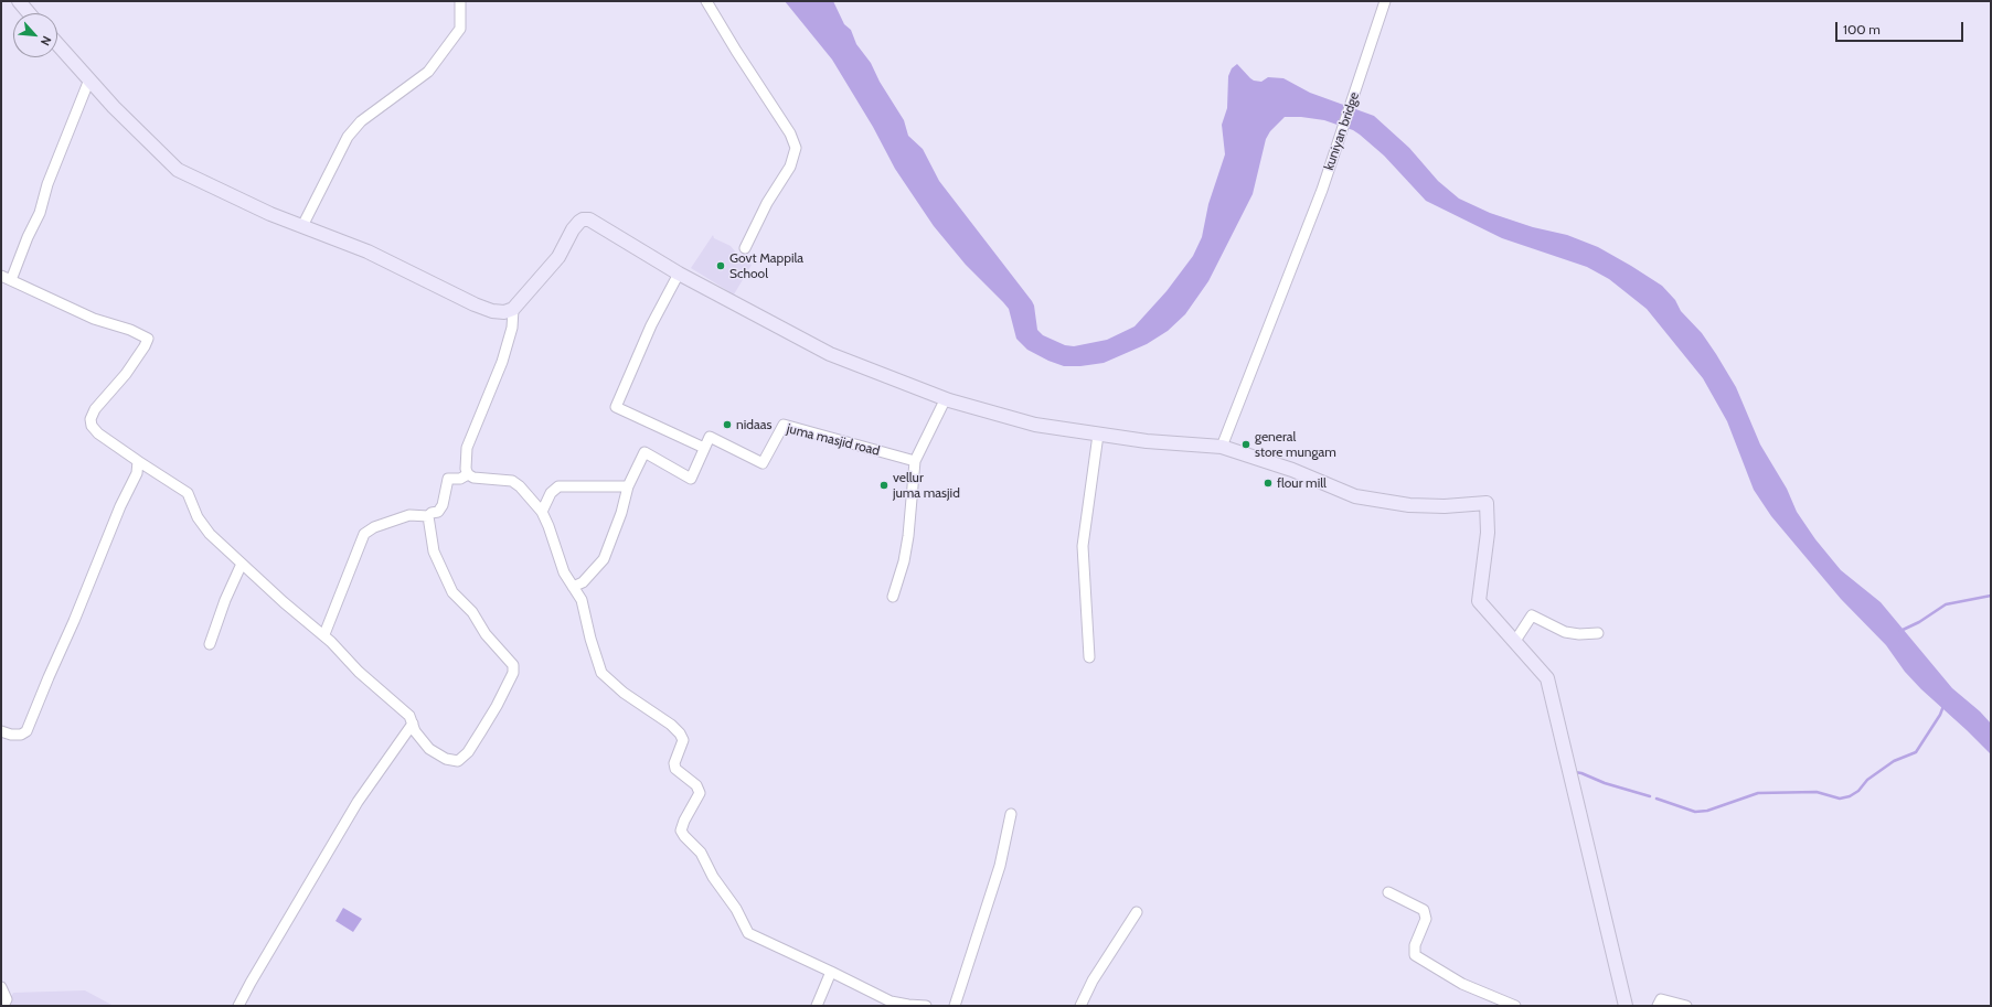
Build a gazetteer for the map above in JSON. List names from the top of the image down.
{
  "streets": {
    "street": ["kuniyan bridge", "juma masjid road"]
  },
  "places": [
    "Govt Mappila School",
    "nidaas",
    "general store mungam",
    "flour mill",
    "vellur juma masjid"
  ],
  "scale_bar": "100 m",
  "north": "bottom right"
}
